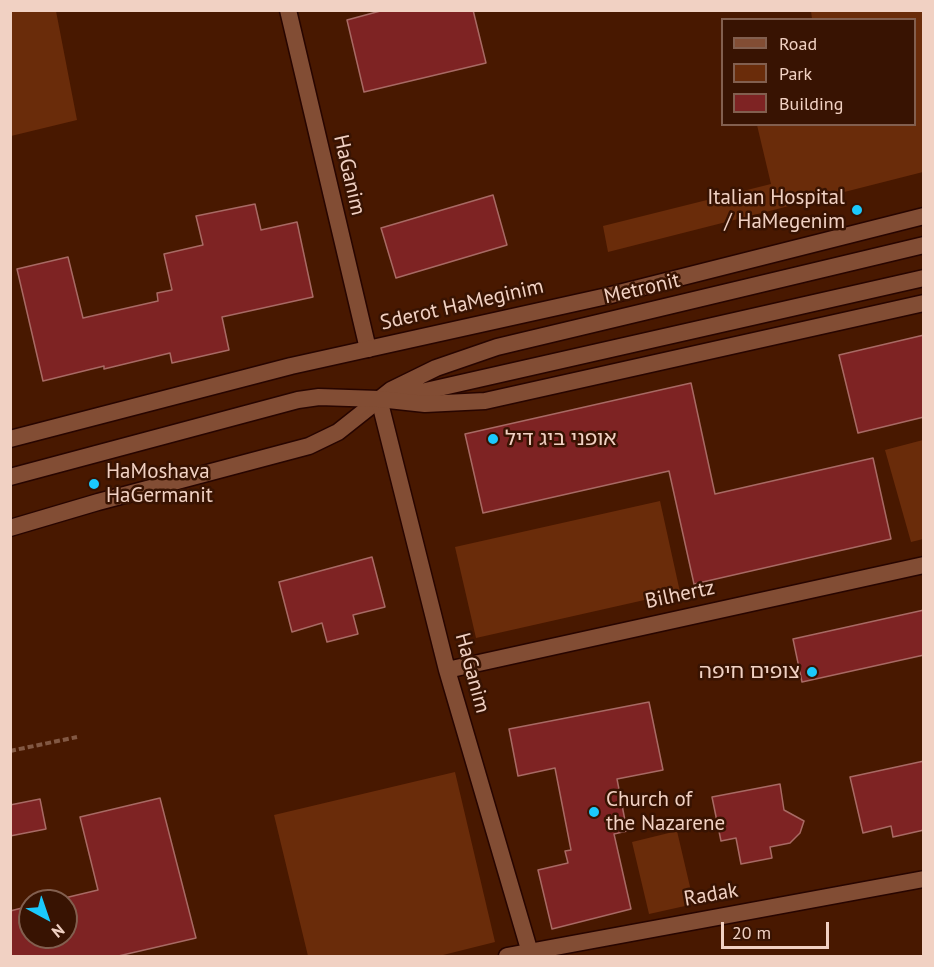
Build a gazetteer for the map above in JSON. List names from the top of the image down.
{
  "streets": {
    "street": [
      "HaGanim",
      "Metronit",
      "Sderot HaMeginim",
      "Bilhertz",
      "Radak"
    ]
  },
  "crossings": [
    ["HaGanim", "Metronit"],
    ["HaGanim", "Sderot HaMeginim"],
    ["HaGanim", "Bilhertz"],
    ["HaGanim", "Radak"]
  ],
  "places": [
    "Italian Hospital / HaMegenim",
    "אופני ביג דיל",
    "HaMoshava HaGermanit",
    "צופים חיפה",
    "Church of the Nazarene"
  ],
  "legend": ["Road", "Park", "Building"],
  "scale_bar": "20 m",
  "north": "bottom right"
}
